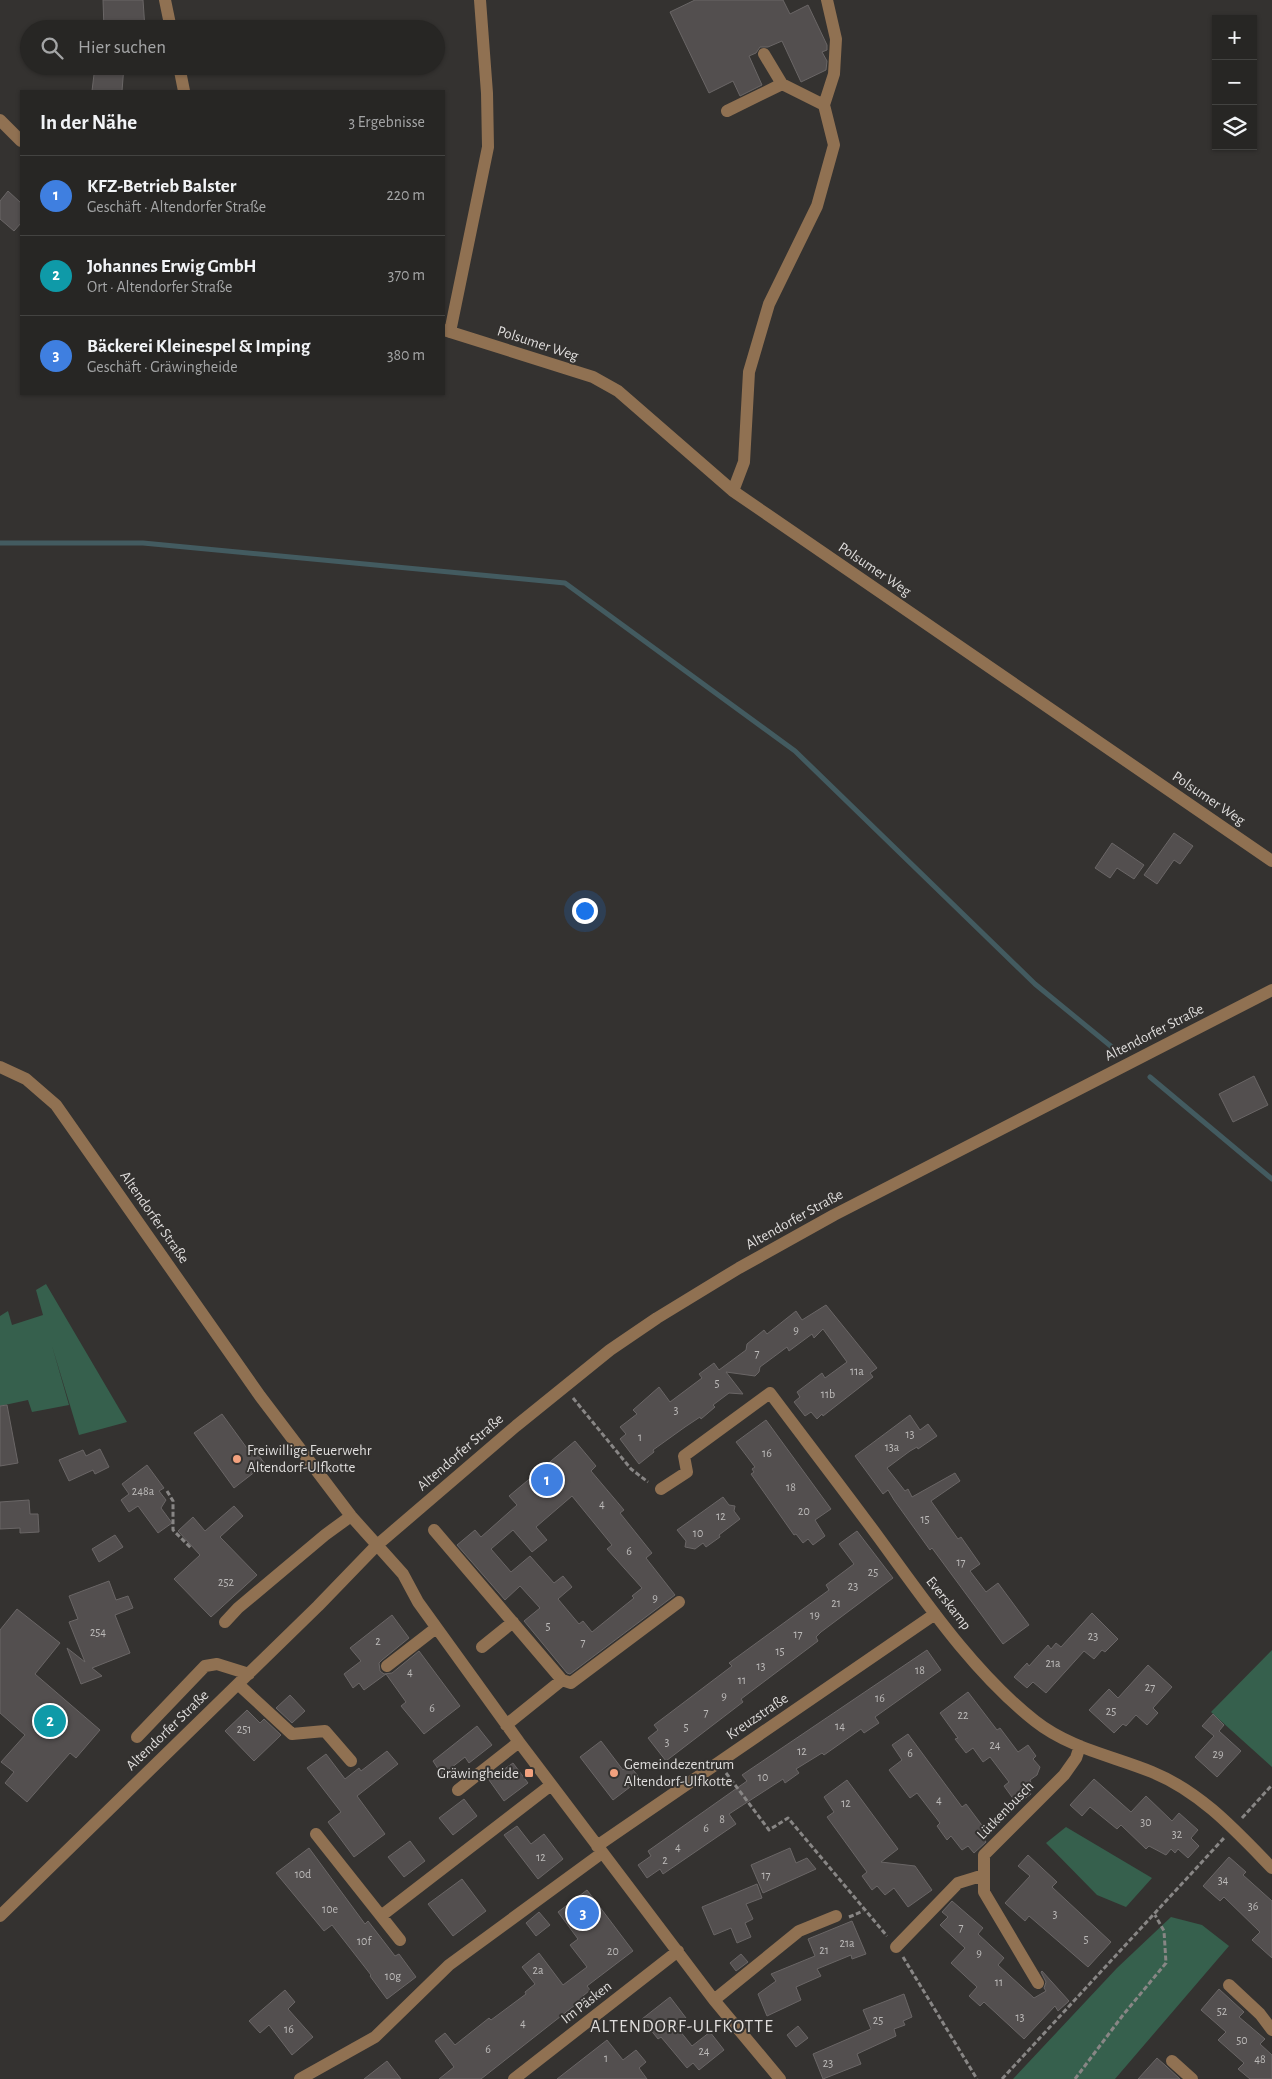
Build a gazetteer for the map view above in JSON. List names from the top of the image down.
{
  "streets": {
    "street": [
      "Polsumer Weg",
      "Altendorfer Straße",
      "Everskamp",
      "Kreuzstraße",
      "Lütkenbusch",
      "Im Päsken"
    ]
  },
  "crossings": [
    ["Everskamp", "Kreuzstraße"],
    ["Everskamp", "Lütkenbusch"]
  ],
  "districts": ["ALTENDORF-ULFKOTTE"],
  "places": {
    "other": ["Freiwillige Feuerwehr Altendorf-Ulfkotte", "Gemeindezentrum Altendorf-Ulfkotte"],
    "transit": ["Gräwingheide"]
  },
  "house_numbers": [
    "9",
    "7",
    "11a",
    "5",
    "11b",
    "3",
    "13",
    "1",
    "13a",
    "16",
    "18",
    "248a",
    "4",
    "20",
    "12",
    "15",
    "10",
    "6",
    "17",
    "25",
    "252",
    "23",
    "9",
    "21",
    "19",
    "5",
    "254",
    "17",
    "23",
    "2",
    "7",
    "15",
    "21a",
    "13",
    "18",
    "4",
    "11",
    "27",
    "9",
    "16",
    "6",
    "25",
    "7",
    "22",
    "14",
    "5",
    "251",
    "3",
    "24",
    "12",
    "6",
    "29",
    "10",
    "4",
    "12",
    "8",
    "30",
    "6",
    "32",
    "4",
    "12",
    "2",
    "10d",
    "17",
    "34",
    "36",
    "10e",
    "3",
    "7",
    "5",
    "10f",
    "21a",
    "21",
    "20",
    "9",
    "2a",
    "10g",
    "11",
    "52",
    "13",
    "25",
    "4",
    "16",
    "50",
    "6",
    "24",
    "1",
    "48",
    "23"
  ],
  "page": {
    "map_buttons": ["+", "−"],
    "search": "Hier suchen",
    "heading": ["In der Nähe", "3 Ergebnisse"],
    "list": [
      {
        "mark": "1",
        "name": "KFZ-Betrieb Balster",
        "note": "Geschäft · Altendorfer Straße",
        "value": "220 m"
      },
      {
        "mark": "2",
        "name": "Johannes Erwig GmbH",
        "note": "Ort · Altendorfer Straße",
        "value": "370 m"
      },
      {
        "mark": "3",
        "name": "Bäckerei Kleinespel & Imping",
        "note": "Geschäft · Gräwingheide",
        "value": "380 m"
      }
    ],
    "pins": ["1", "2", "3"]
  }
}
